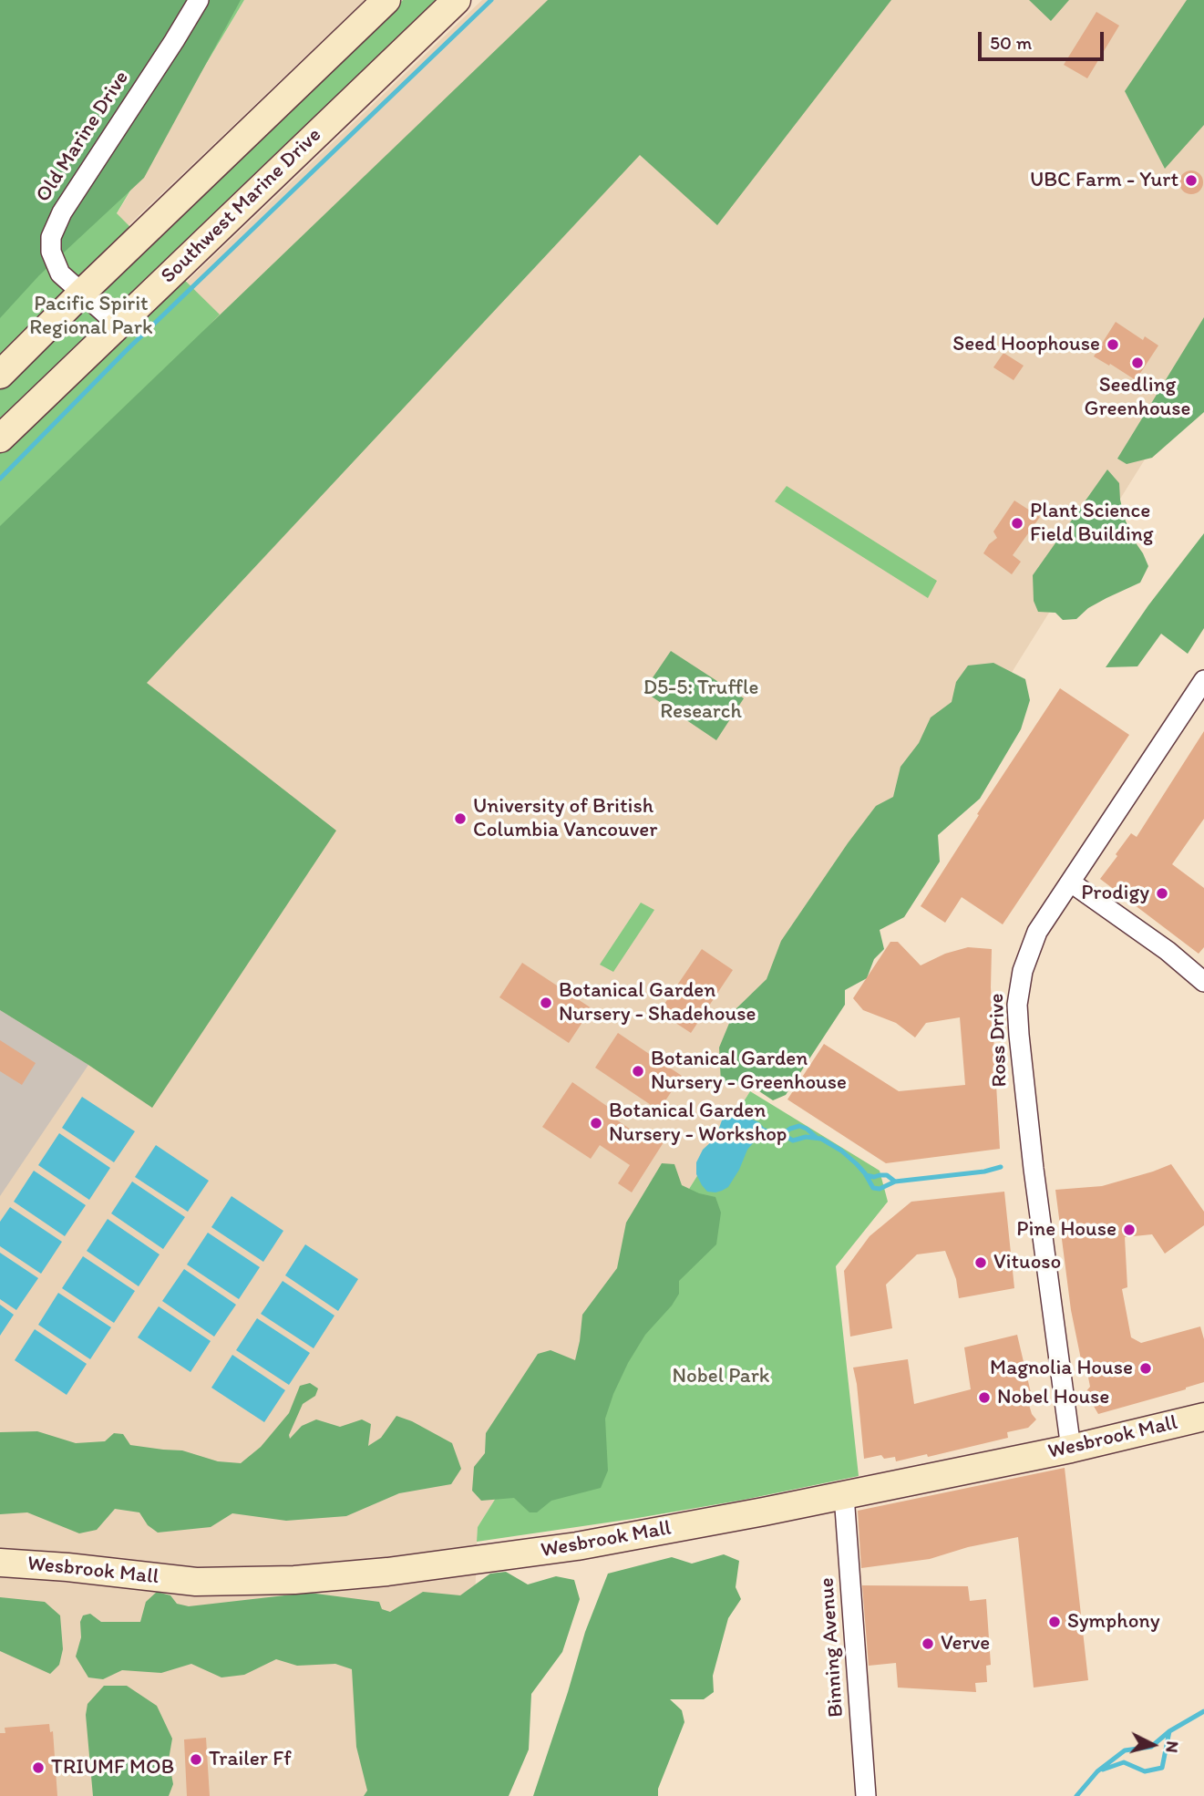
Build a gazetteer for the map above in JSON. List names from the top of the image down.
{
  "streets": {
    "street": [
      "Old Marine Drive",
      "Southwest Marine Drive",
      "Ross Drive",
      "Wesbrook Mall",
      "Binning Avenue"
    ]
  },
  "crossings": [
    ["Old Marine Drive", "Southwest Marine Drive"],
    ["Ross Drive", "Wesbrook Mall"],
    ["Wesbrook Mall", "Binning Avenue"]
  ],
  "parks": ["Pacific Spirit Regional Park", "D5-5: Truffle Research", "Nobel Park"],
  "places": [
    "UBC Farm - Yurt",
    "Seed Hoophouse",
    "Seedling Greenhouse",
    "Plant Science Field Building",
    "University of British Columbia Vancouver",
    "Prodigy",
    "Botanical Garden Nursery - Shadehouse",
    "Botanical Garden Nursery - Greenhouse",
    "Botanical Garden Nursery - Workshop",
    "Pine House",
    "Vituoso",
    "Magnolia House",
    "Nobel House",
    "Symphony",
    "Verve",
    "Trailer Ff",
    "TRIUMF MOB"
  ],
  "scale_bar": "50 m",
  "north": "right"
}
